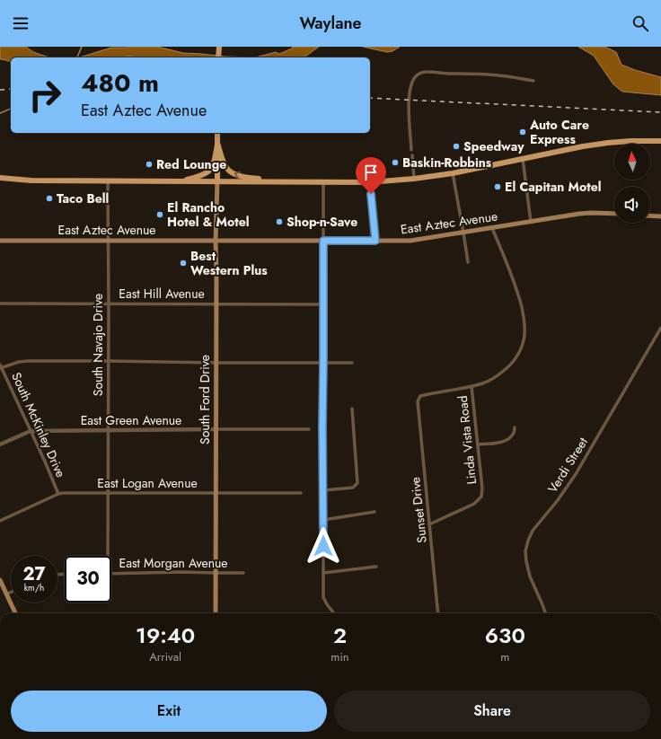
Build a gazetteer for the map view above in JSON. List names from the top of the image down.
{
  "streets": {
    "main road": ["East Aztec Avenue", "South Ford Drive"],
    "street": [
      "East Hill Avenue",
      "South Navajo Drive",
      "East Green Avenue",
      "South McKinley Drive",
      "Linda Vista Road",
      "Verdi Street",
      "East Logan Avenue",
      "Sunset Drive",
      "East Morgan Avenue"
    ]
  },
  "crossings": [
    ["East Aztec Avenue", "South Navajo Drive"],
    ["East Aztec Avenue", "South Ford Drive"],
    ["East Hill Avenue", "South Navajo Drive"],
    ["East Hill Avenue", "South Ford Drive"],
    ["South Navajo Drive", "East Green Avenue"],
    ["South Navajo Drive", "East Logan Avenue"],
    ["South Ford Drive", "East Green Avenue"],
    ["South Ford Drive", "East Logan Avenue"],
    ["South Ford Drive", "East Morgan Avenue"],
    ["East Green Avenue", "South McKinley Drive"],
    ["South McKinley Drive", "East Logan Avenue"],
    ["Linda Vista Road", "Sunset Drive"]
  ],
  "places": [
    "Auto Care Express",
    "Speedway",
    "Baskin-Robbins",
    "Red Lounge",
    "El Capitan Motel",
    "Taco Bell",
    "El Rancho Hotel & Motel",
    "Shop-n-Save",
    "Best Western Plus"
  ],
  "north": "top",
  "page": {
    "header": "Waylane",
    "turn": ["480 m", "East Aztec Avenue"],
    "speed": "27 km/h",
    "limit": "30",
    "eta": [
      "19:40",
      "Arrival",
      "2",
      "min",
      "630",
      "m"
    ],
    "buttons": ["Exit", "Share"]
  }
}
